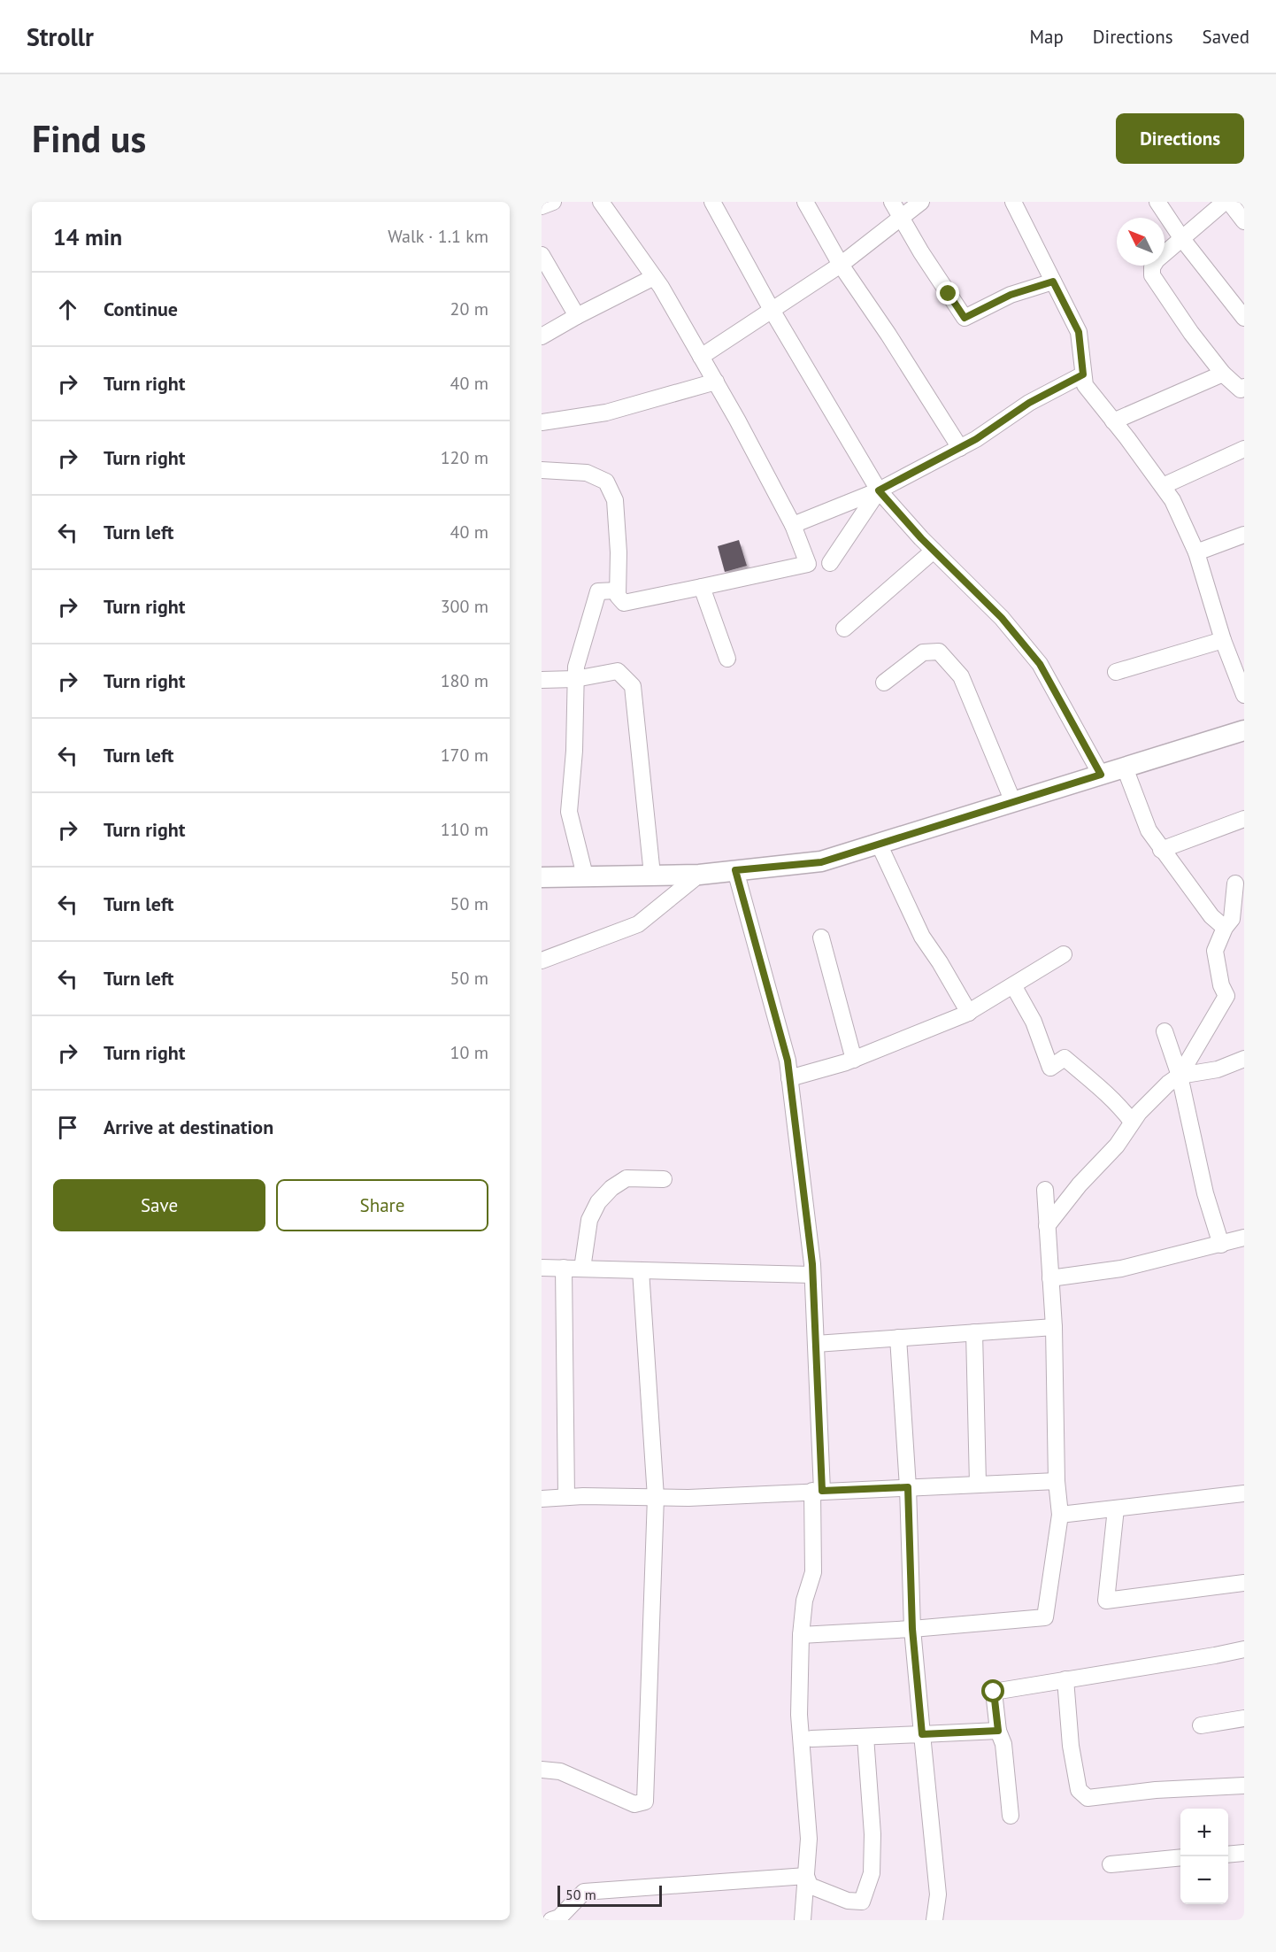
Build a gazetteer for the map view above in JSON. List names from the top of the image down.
{
  "scale_bar": "50 m",
  "north": "top left",
  "page": {
    "header": "Strollr",
    "nav": ["Map", "Directions", "Saved"],
    "buttons": [
      "Directions",
      ["Save", "Share"]
    ],
    "title": "Find us",
    "heading": ["14 min", "Walk · 1.1 km"],
    "list": [
      ["Continue", "20 m"],
      ["Turn right", "40 m"],
      ["Turn right", "120 m"],
      ["Turn left", "40 m"],
      ["Turn right", "300 m"],
      ["Turn right", "180 m"],
      ["Turn left", "170 m"],
      ["Turn right", "110 m"],
      ["Turn left", "50 m"],
      ["Turn left", "50 m"],
      ["Turn right", "10 m"],
      "Arrive at destination"
    ],
    "map_buttons": ["+", "−"],
    "scale": "50 m"
  }
}
